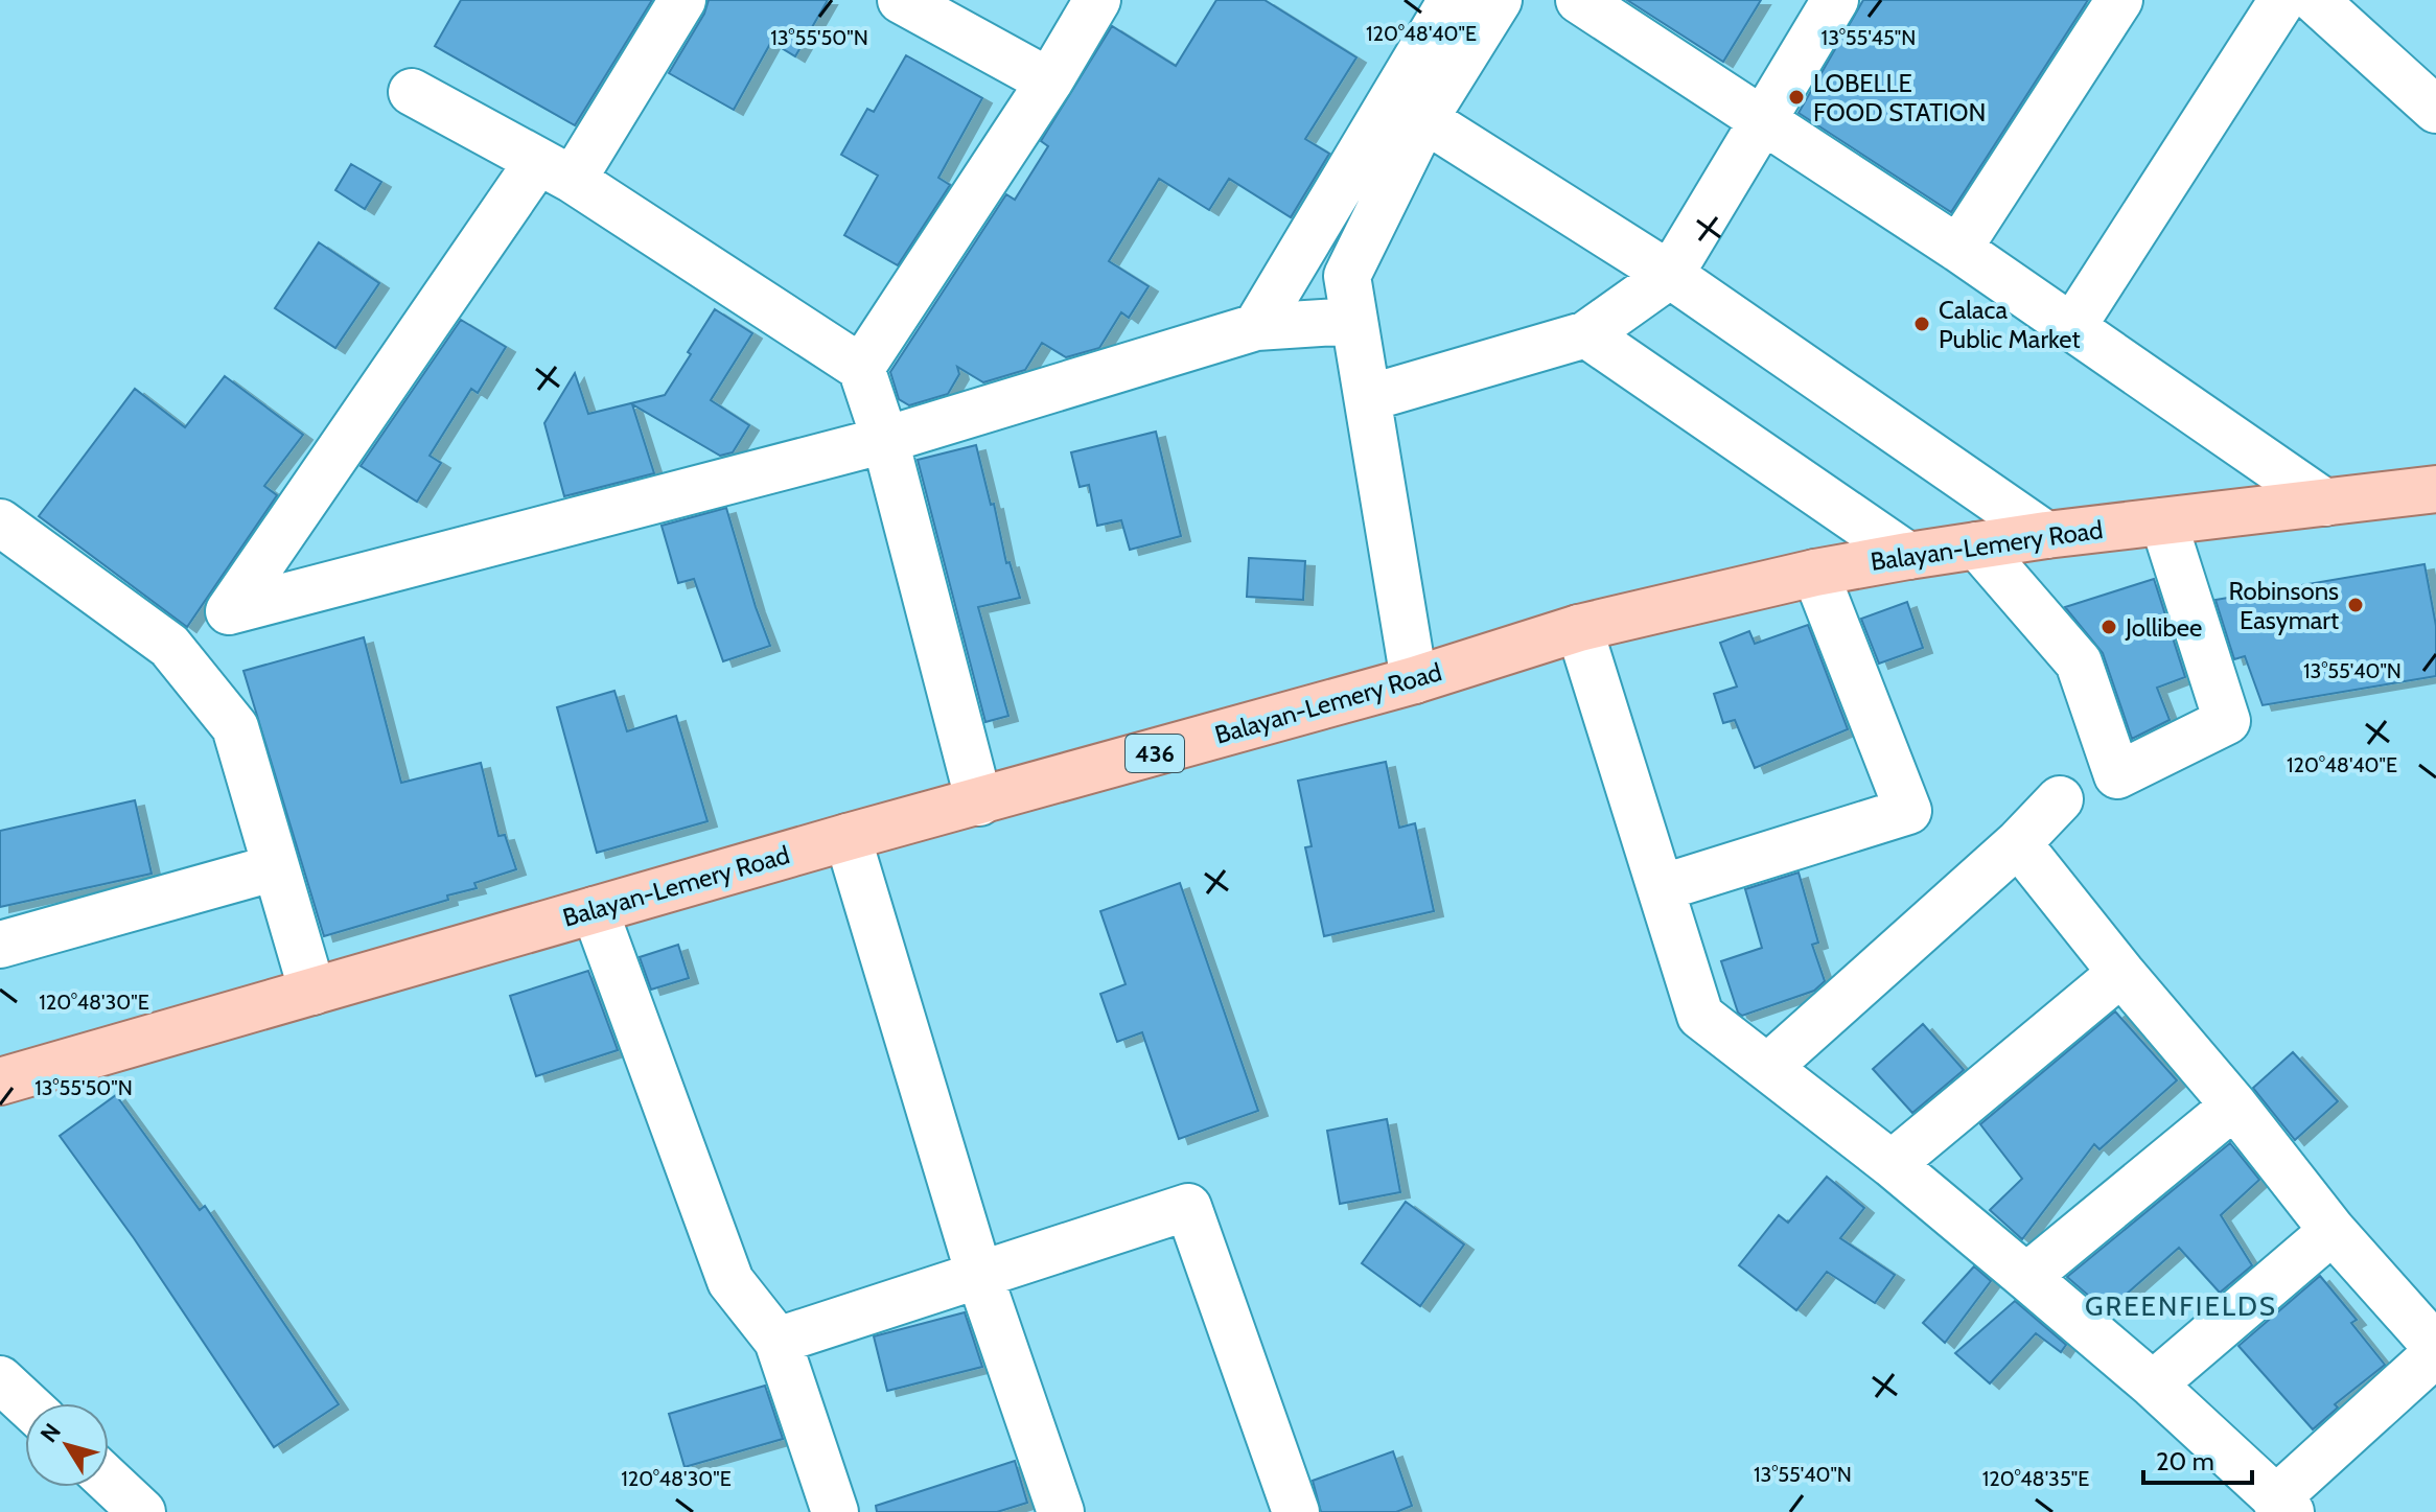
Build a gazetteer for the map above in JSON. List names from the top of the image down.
{
  "streets": {
    "main road": ["Balayan-Lemery Road", "436"]
  },
  "districts": ["GREENFIELDS"],
  "places": [
    "LOBELLE FOOD STATION",
    "Calaca Public Market",
    "Robinsons Easymart",
    "Jollibee"
  ],
  "scale_bar": "20 m",
  "north": "top left",
  "coordinates": [
    "120°48'40\"E",
    "13°55'50\"N",
    "13°55'45\"N",
    "13°55'40\"N",
    "120°48'30\"E",
    "120°48'35\"E"
  ]
}
